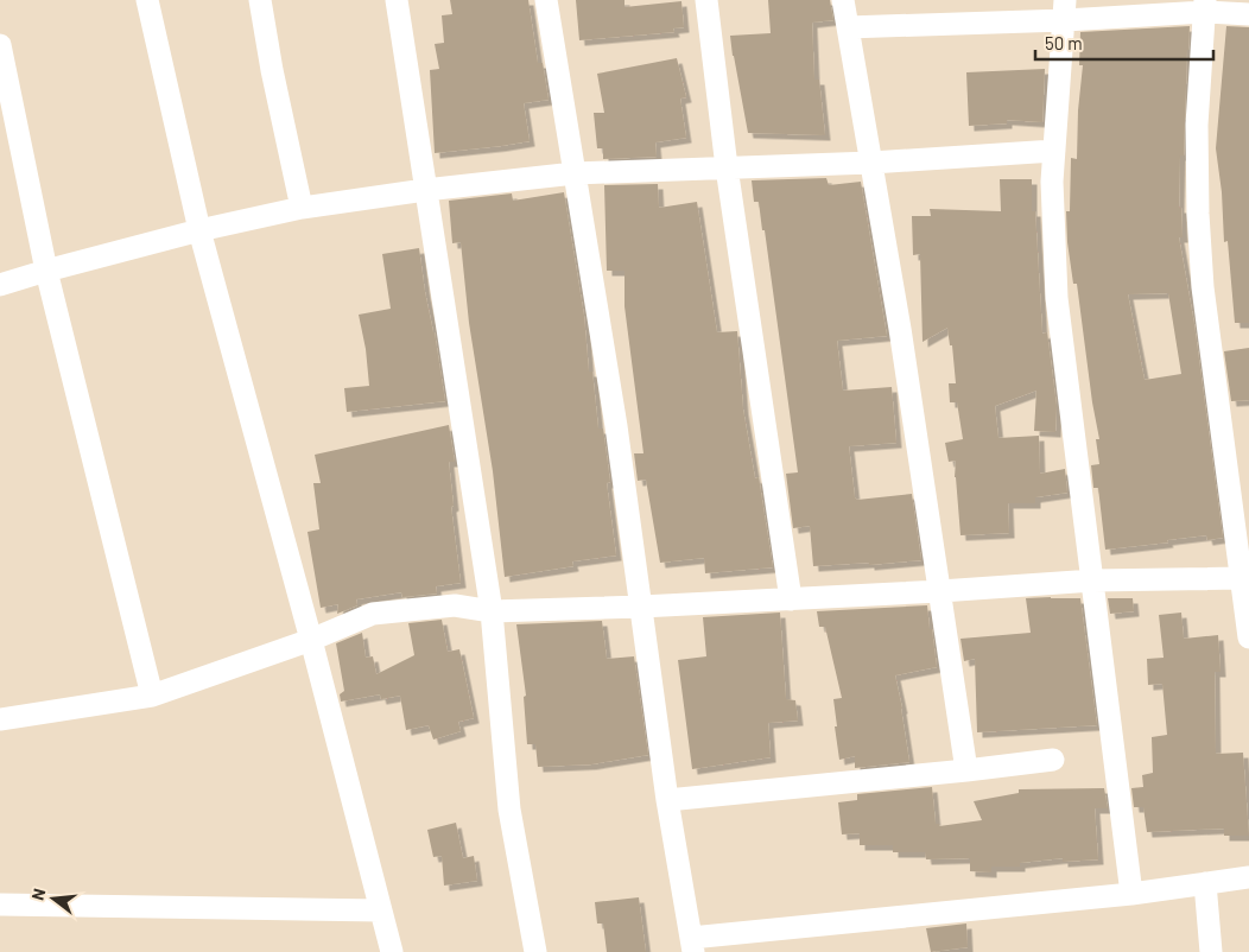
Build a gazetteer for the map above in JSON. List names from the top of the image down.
{
  "scale_bar": "50 m",
  "north": "left"
}
